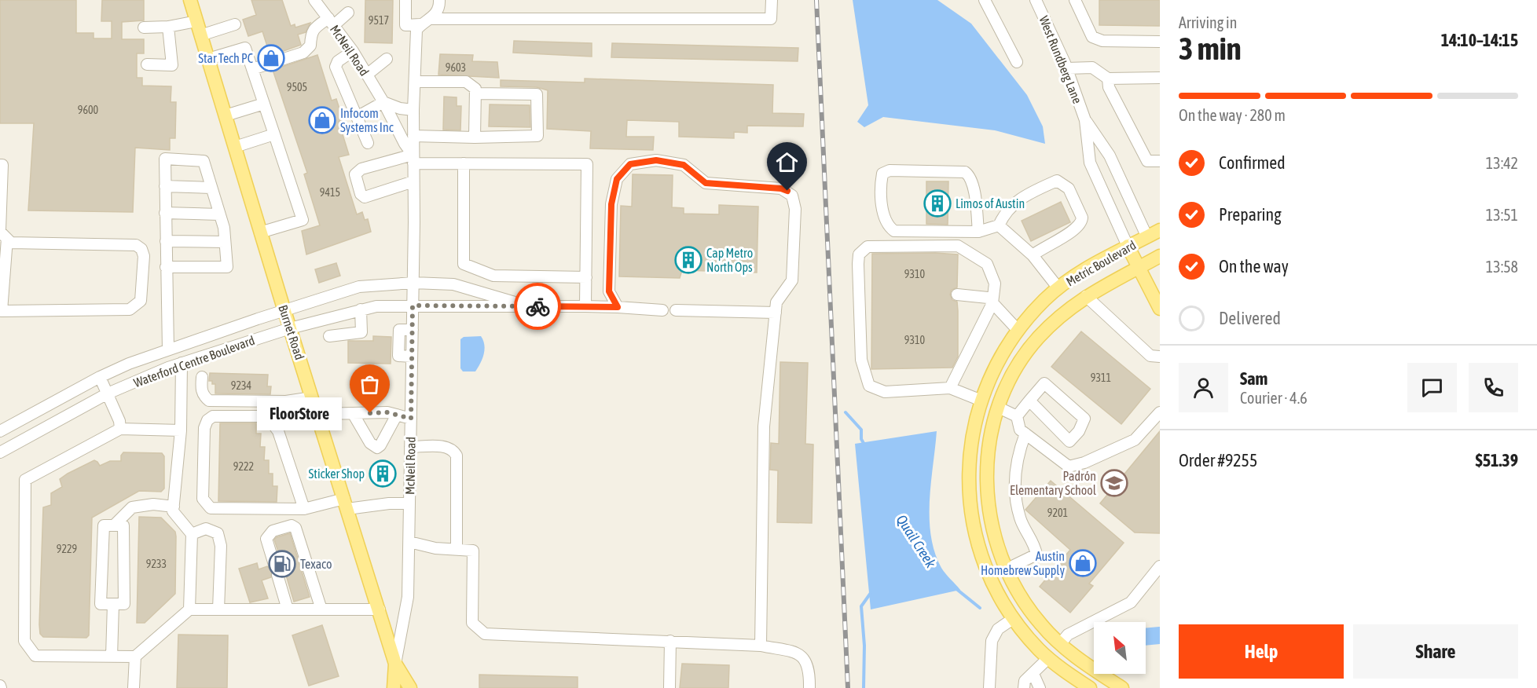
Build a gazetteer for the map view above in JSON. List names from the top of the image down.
{
  "streets": {
    "main road": ["West Rundberg Lane", "Metric Boulevard", "Burnet Road"],
    "street": ["McNeil Road", "Waterford Centre Boulevard"]
  },
  "crossings": [
    ["McNeil Road", "Burnet Road"],
    ["McNeil Road", "Waterford Centre Boulevard"],
    ["West Rundberg Lane", "Metric Boulevard"],
    ["Burnet Road", "Waterford Centre Boulevard"]
  ],
  "water": ["Quail Creek"],
  "places": {
    "shop": ["Star Tech PC", "Infocom Systems Inc", "Austin Homebrew Supply"],
    "building": ["Limos of Austin", "Cap Metro North Ops", "Sticker Shop"],
    "other": ["FloorStore"],
    "school or university": ["Padrón Elementary School"],
    "fuel station": ["Texaco"]
  },
  "house_numbers": [
    "9517",
    "9603",
    "9505",
    "9600",
    "9415",
    "9310",
    "9310",
    "9311",
    "9234",
    "9222",
    "9201",
    "9229",
    "9233"
  ],
  "north": "top left",
  "page": {
    "heading": ["3 min", "Arriving in", "14:10–14:15"],
    "panel": [
      "Sam",
      "Courier · 4.6",
      "Order #9255",
      "$51.39"
    ],
    "bar": "On the way · 280 m",
    "list": [
      ["Confirmed", "13:42"],
      ["Preparing", "13:51"],
      ["On the way", "13:58"],
      "Delivered"
    ],
    "bubble": "FloorStore",
    "buttons": ["Help", "Share"]
  }
}
